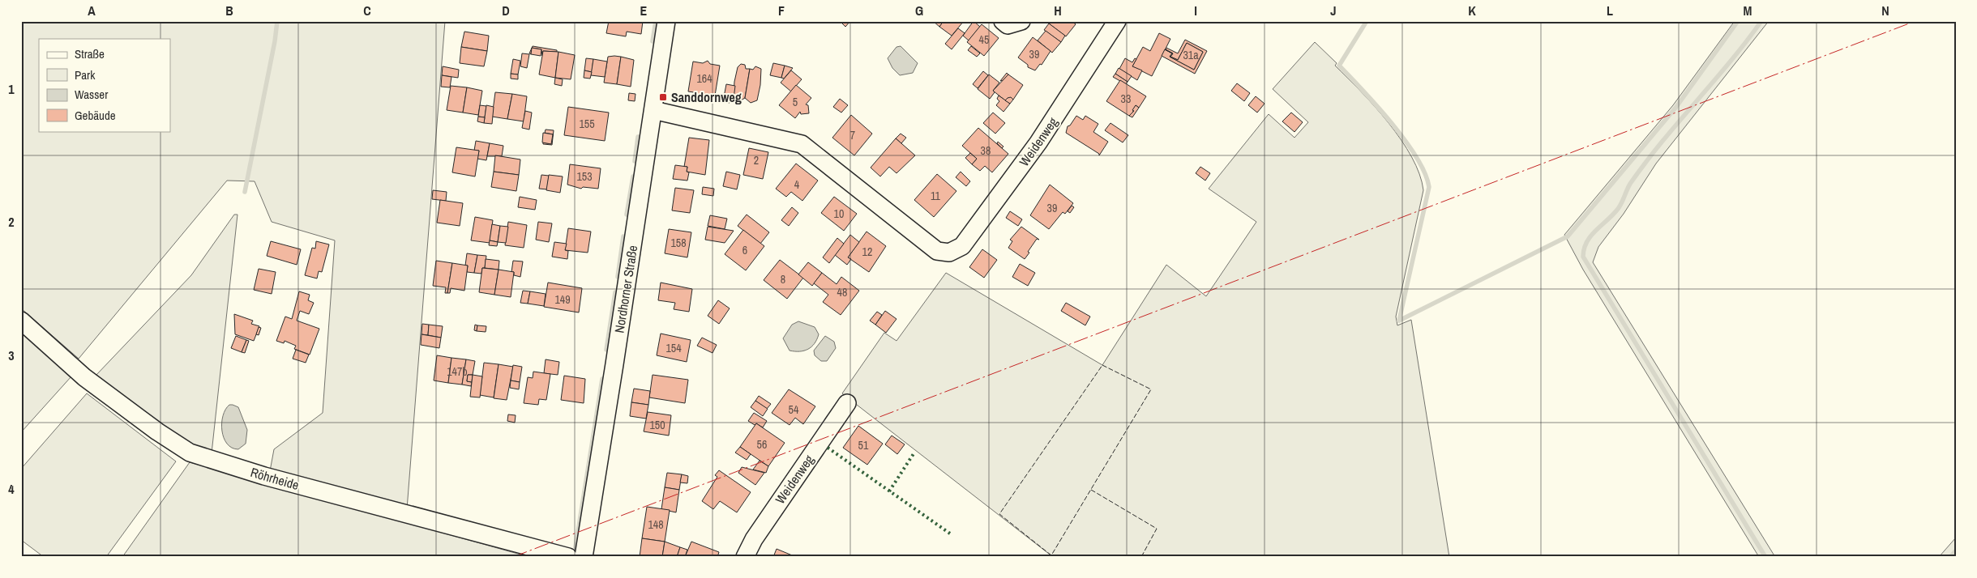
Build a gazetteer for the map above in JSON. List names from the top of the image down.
{
  "streets": {
    "street": ["Weidenweg", "Nordhorner Straße", "Röhrheide"]
  },
  "crossings": [
    ["Weidenweg", "Nordhorner Straße"]
  ],
  "places": {
    "transit": ["Sanddornweg"]
  },
  "house_numbers": [
    "45",
    "39",
    "31a",
    "164",
    "33",
    "5",
    "155",
    "7",
    "38",
    "2",
    "153",
    "4",
    "11",
    "39",
    "10",
    "158",
    "6",
    "12",
    "8",
    "48",
    "149",
    "154",
    "147b",
    "54",
    "150",
    "56",
    "51",
    "148"
  ],
  "legend": [
    "Straße",
    "Park",
    "Wasser",
    "Gebäude"
  ],
  "grid": {
    "columns": [
      "A",
      "B",
      "C",
      "D",
      "E",
      "F",
      "G",
      "H",
      "I",
      "J",
      "K",
      "L",
      "M",
      "N"
    ],
    "rows": [
      "1",
      "2",
      "3",
      "4"
    ]
  }
}
